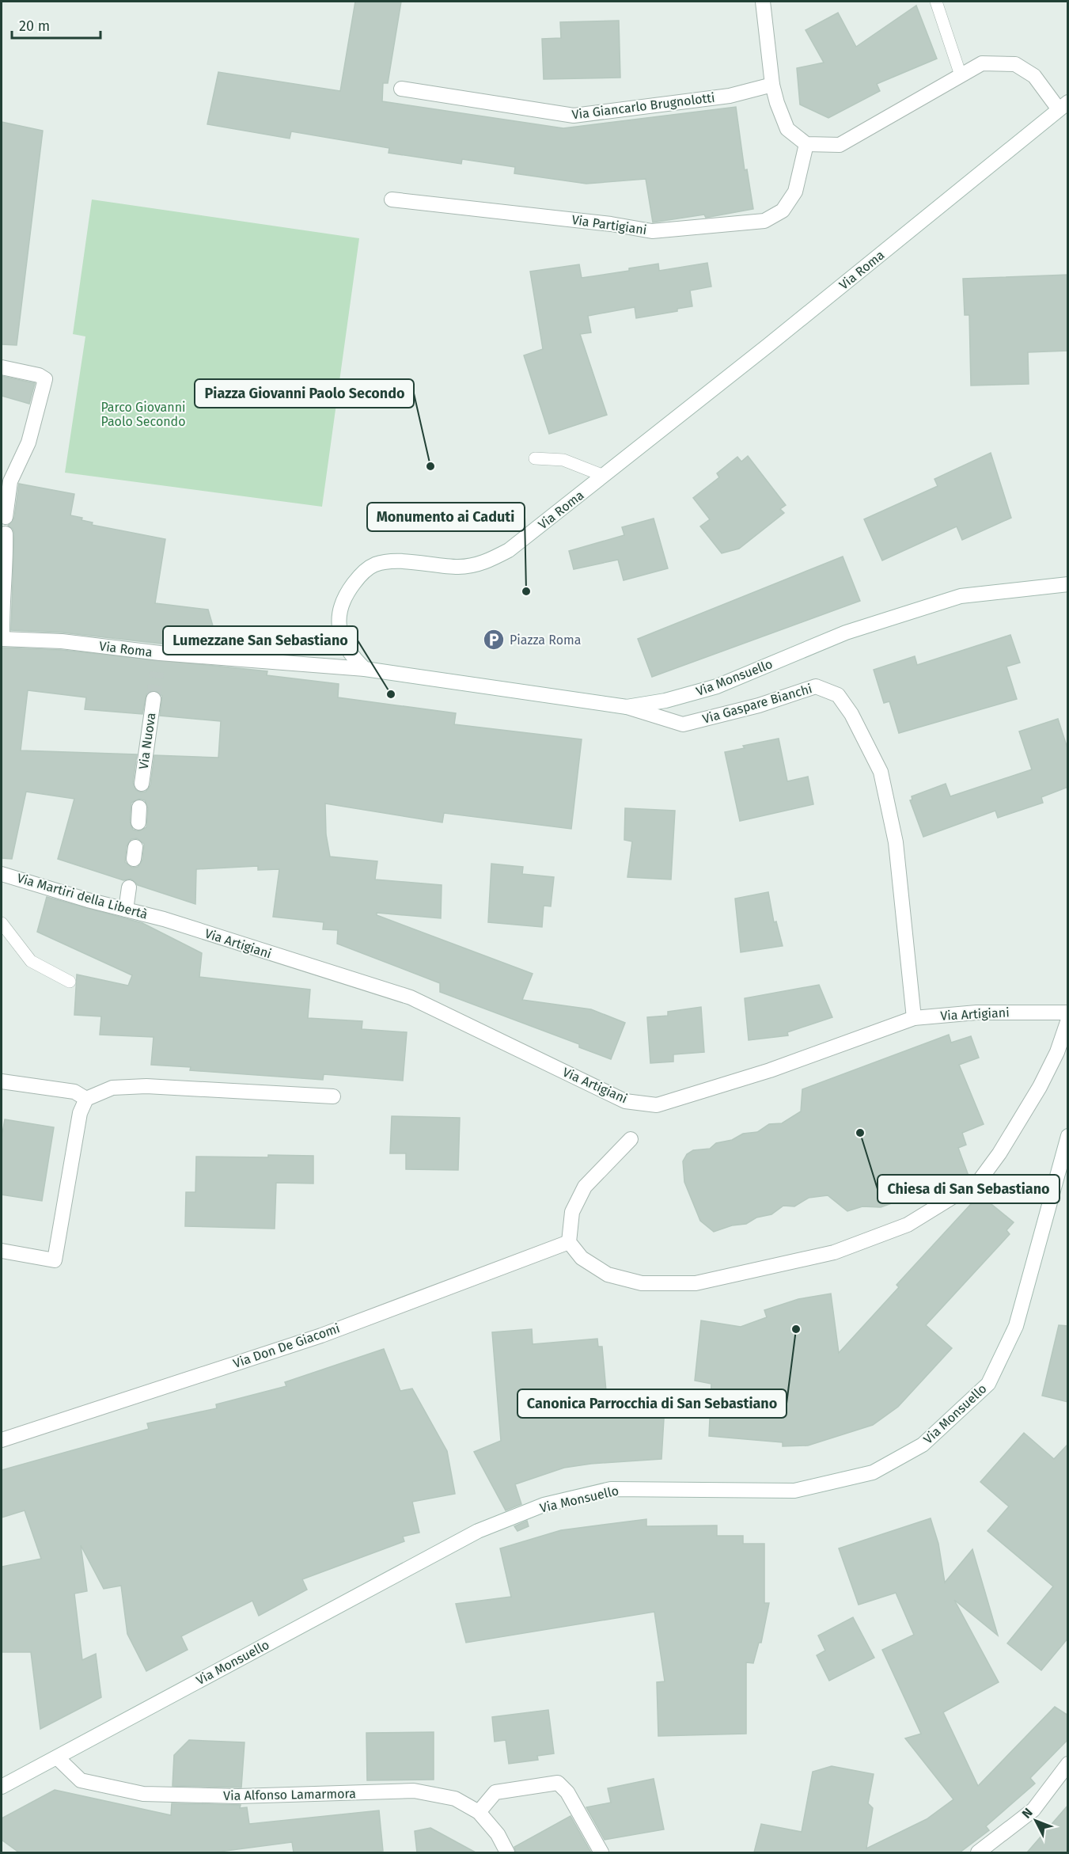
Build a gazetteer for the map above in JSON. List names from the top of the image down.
{
  "streets": {
    "street": [
      "Via Giancarlo Brugnolotti",
      "Via Partigiani",
      "Via Roma",
      "Via Monsuello",
      "Via Gaspare Bianchi",
      "Via Nuova",
      "Via Martiri della Libertà",
      "Via Artigiani",
      "Via Don De Giacomi",
      "Via Alfonso Lamarmora"
    ]
  },
  "crossings": [
    ["Via Roma", "Via Monsuello"],
    ["Via Monsuello", "Via Gaspare Bianchi"],
    ["Via Monsuello", "Via Alfonso Lamarmora"],
    ["Via Gaspare Bianchi", "Via Artigiani"],
    ["Via Martiri della Libertà", "Via Artigiani"]
  ],
  "parks": ["Parco Giovanni Paolo Secondo"],
  "places": {
    "other": [
      "Piazza Giovanni Paolo Secondo",
      "Monumento ai Caduti",
      "Lumezzane San Sebastiano",
      "Chiesa di San Sebastiano",
      "Canonica Parrocchia di San Sebastiano"
    ],
    "parking": ["Piazza Roma"]
  },
  "scale_bar": "20 m",
  "north": "top left"
}
